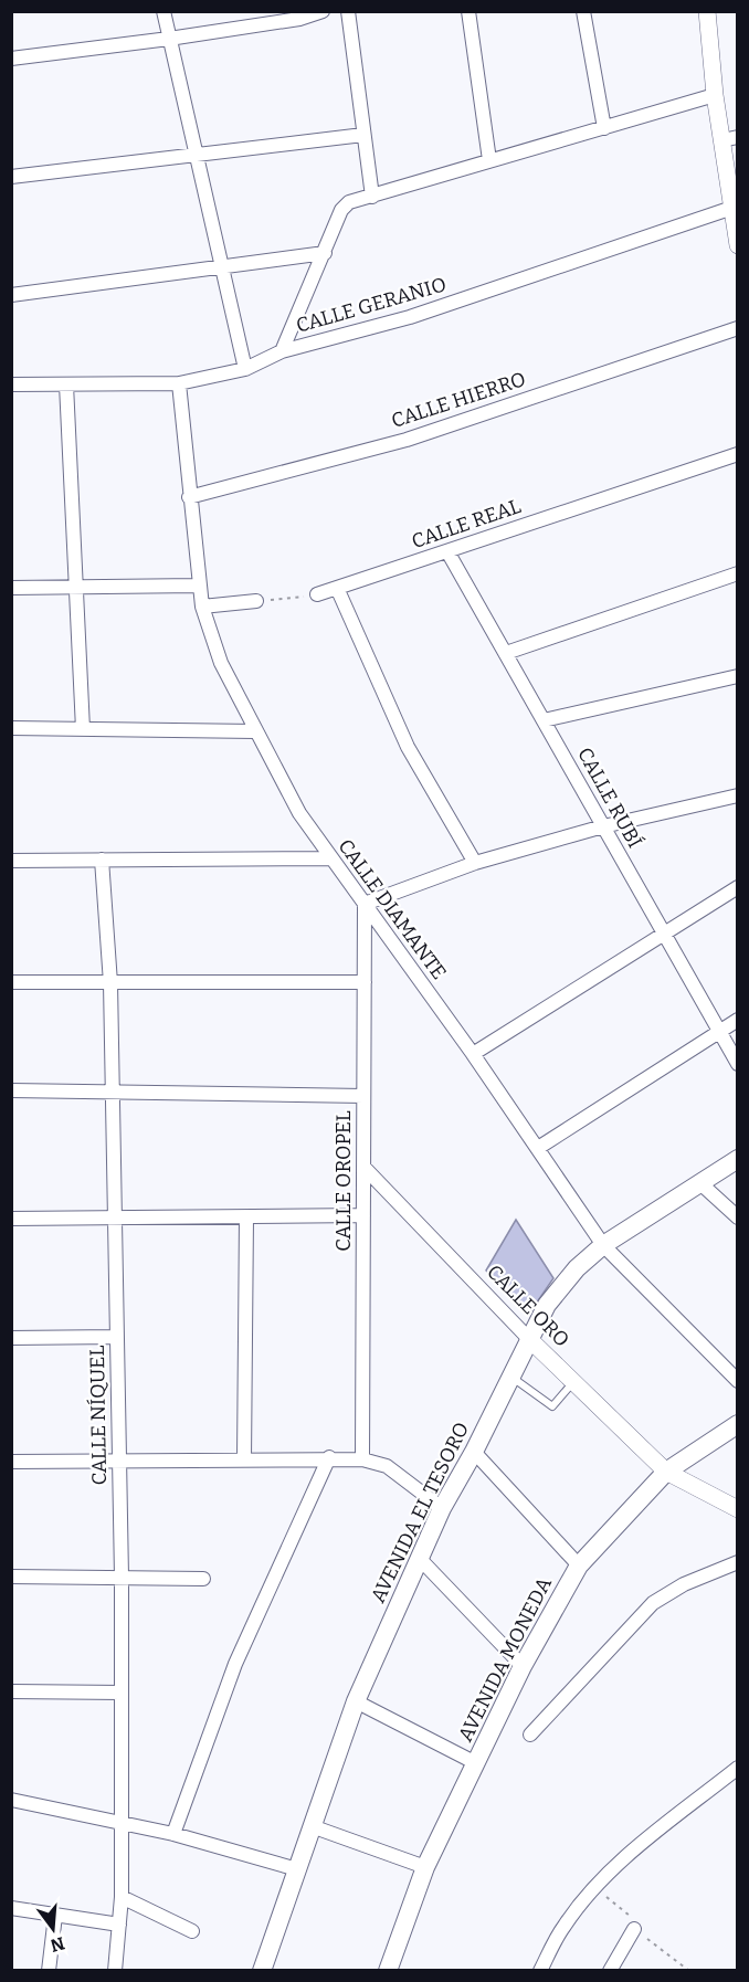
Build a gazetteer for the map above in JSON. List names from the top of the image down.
{
  "streets": {
    "main road": ["AVENIDA EL TESORO", "AVENIDA MONEDA"],
    "street": [
      "CALLE GERANIO",
      "CALLE HIERRO",
      "CALLE REAL",
      "CALLE RUBÍ",
      "CALLE DIAMANTE",
      "CALLE OROPEL",
      "CALLE ORO",
      "CALLE NÍQUEL"
    ]
  },
  "crossings": [
    ["CALLE GERANIO", "CALLE DIAMANTE"],
    ["CALLE HIERRO", "CALLE DIAMANTE"],
    ["CALLE REAL", "CALLE RUBÍ"],
    ["CALLE DIAMANTE", "CALLE OROPEL"],
    ["CALLE DIAMANTE", "AVENIDA EL TESORO"],
    ["CALLE OROPEL", "CALLE ORO"],
    ["CALLE ORO", "AVENIDA EL TESORO"],
    ["CALLE ORO", "AVENIDA MONEDA"]
  ],
  "north": "bottom"
}
